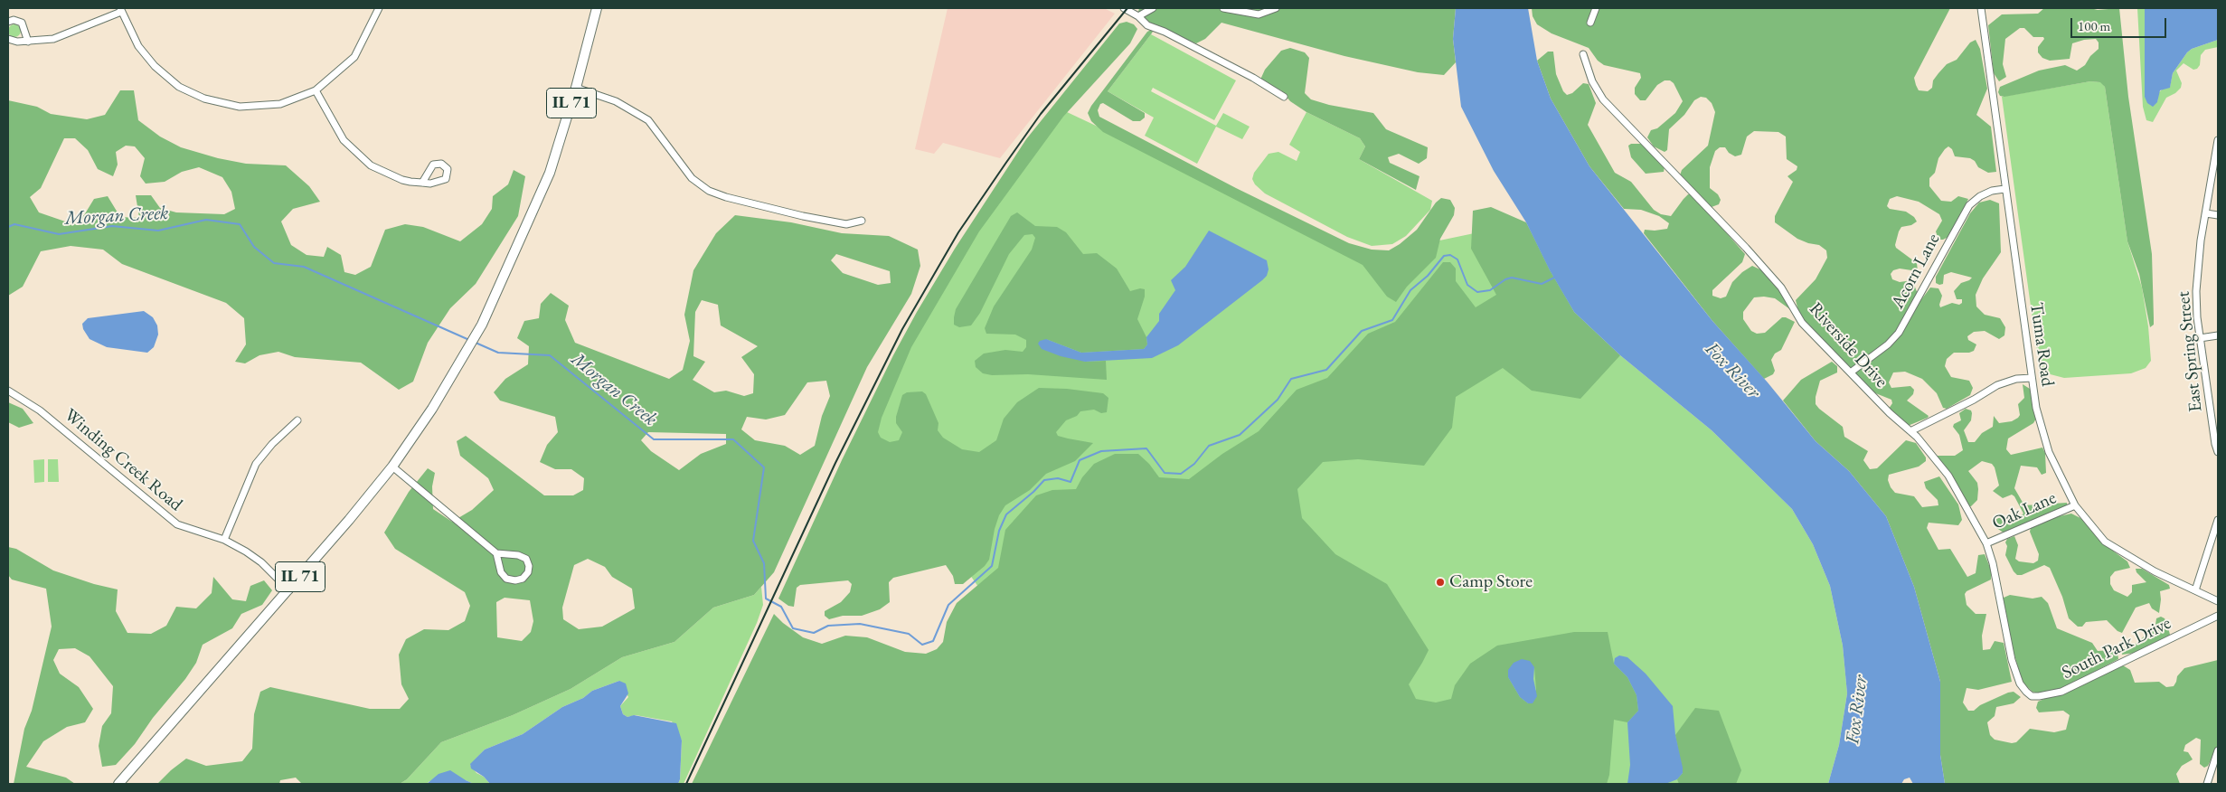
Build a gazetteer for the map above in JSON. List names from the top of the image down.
{
  "streets": {
    "main road": ["IL 71"],
    "street": [
      "Acorn Lane",
      "Tuma Road",
      "Riverside Drive",
      "East Spring Street",
      "Winding Creek Road",
      "Oak Lane",
      "South Park Drive"
    ]
  },
  "crossings": [
    ["IL 71", "Winding Creek Road"],
    ["Acorn Lane", "Tuma Road"],
    ["Acorn Lane", "Riverside Drive"],
    ["Tuma Road", "Oak Lane"],
    ["Riverside Drive", "Oak Lane"],
    ["Riverside Drive", "South Park Drive"]
  ],
  "water": ["Morgan Creek", "Fox River"],
  "places": ["Camp Store"],
  "scale_bar": "100 m"
}
